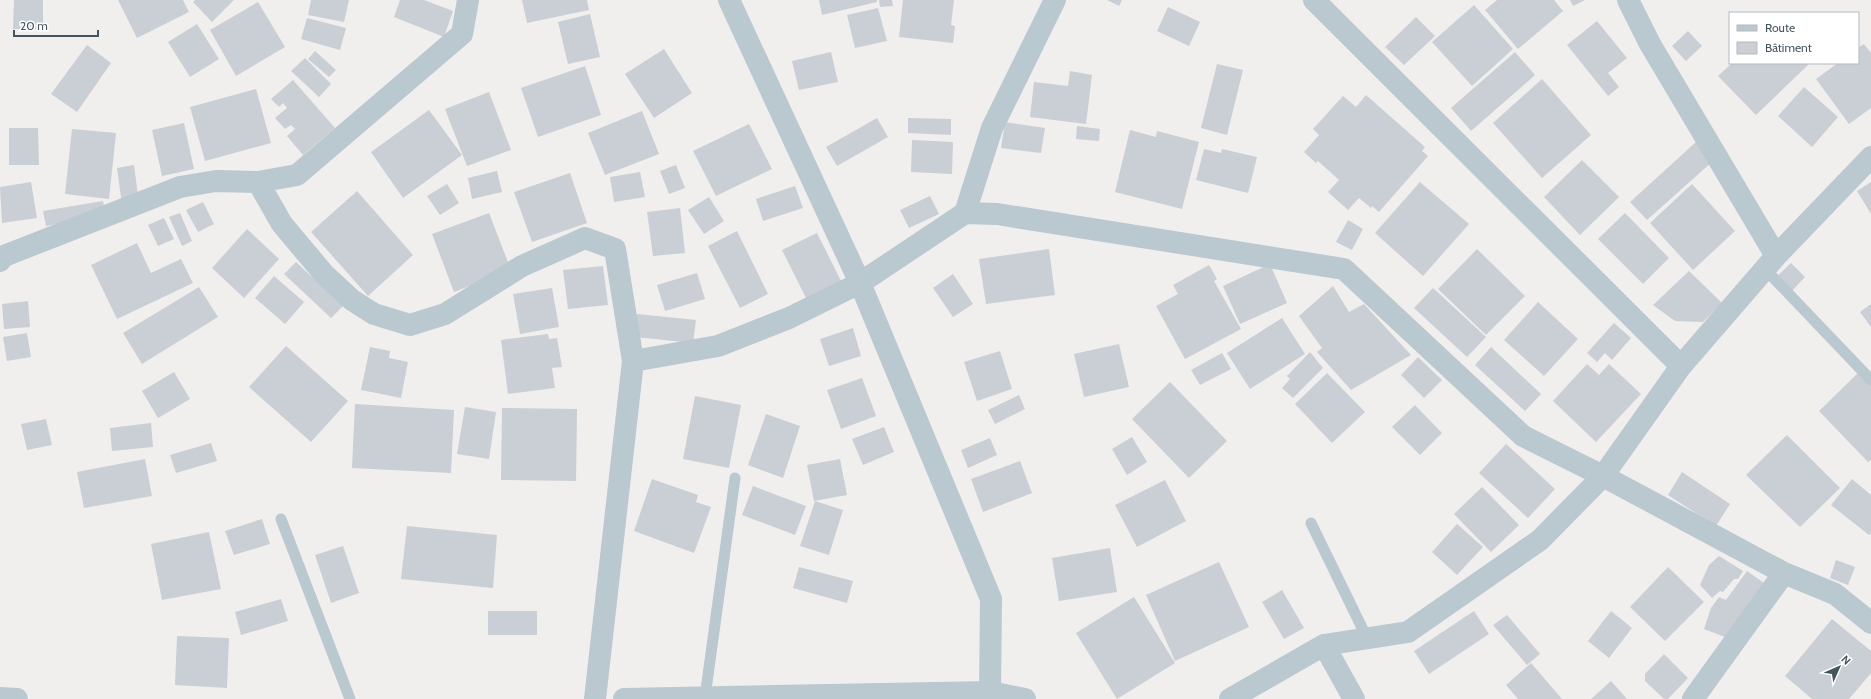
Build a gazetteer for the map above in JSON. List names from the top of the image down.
{
  "legend": ["Route", "Bâtiment"],
  "scale_bar": "20 m",
  "north": "top right"
}
